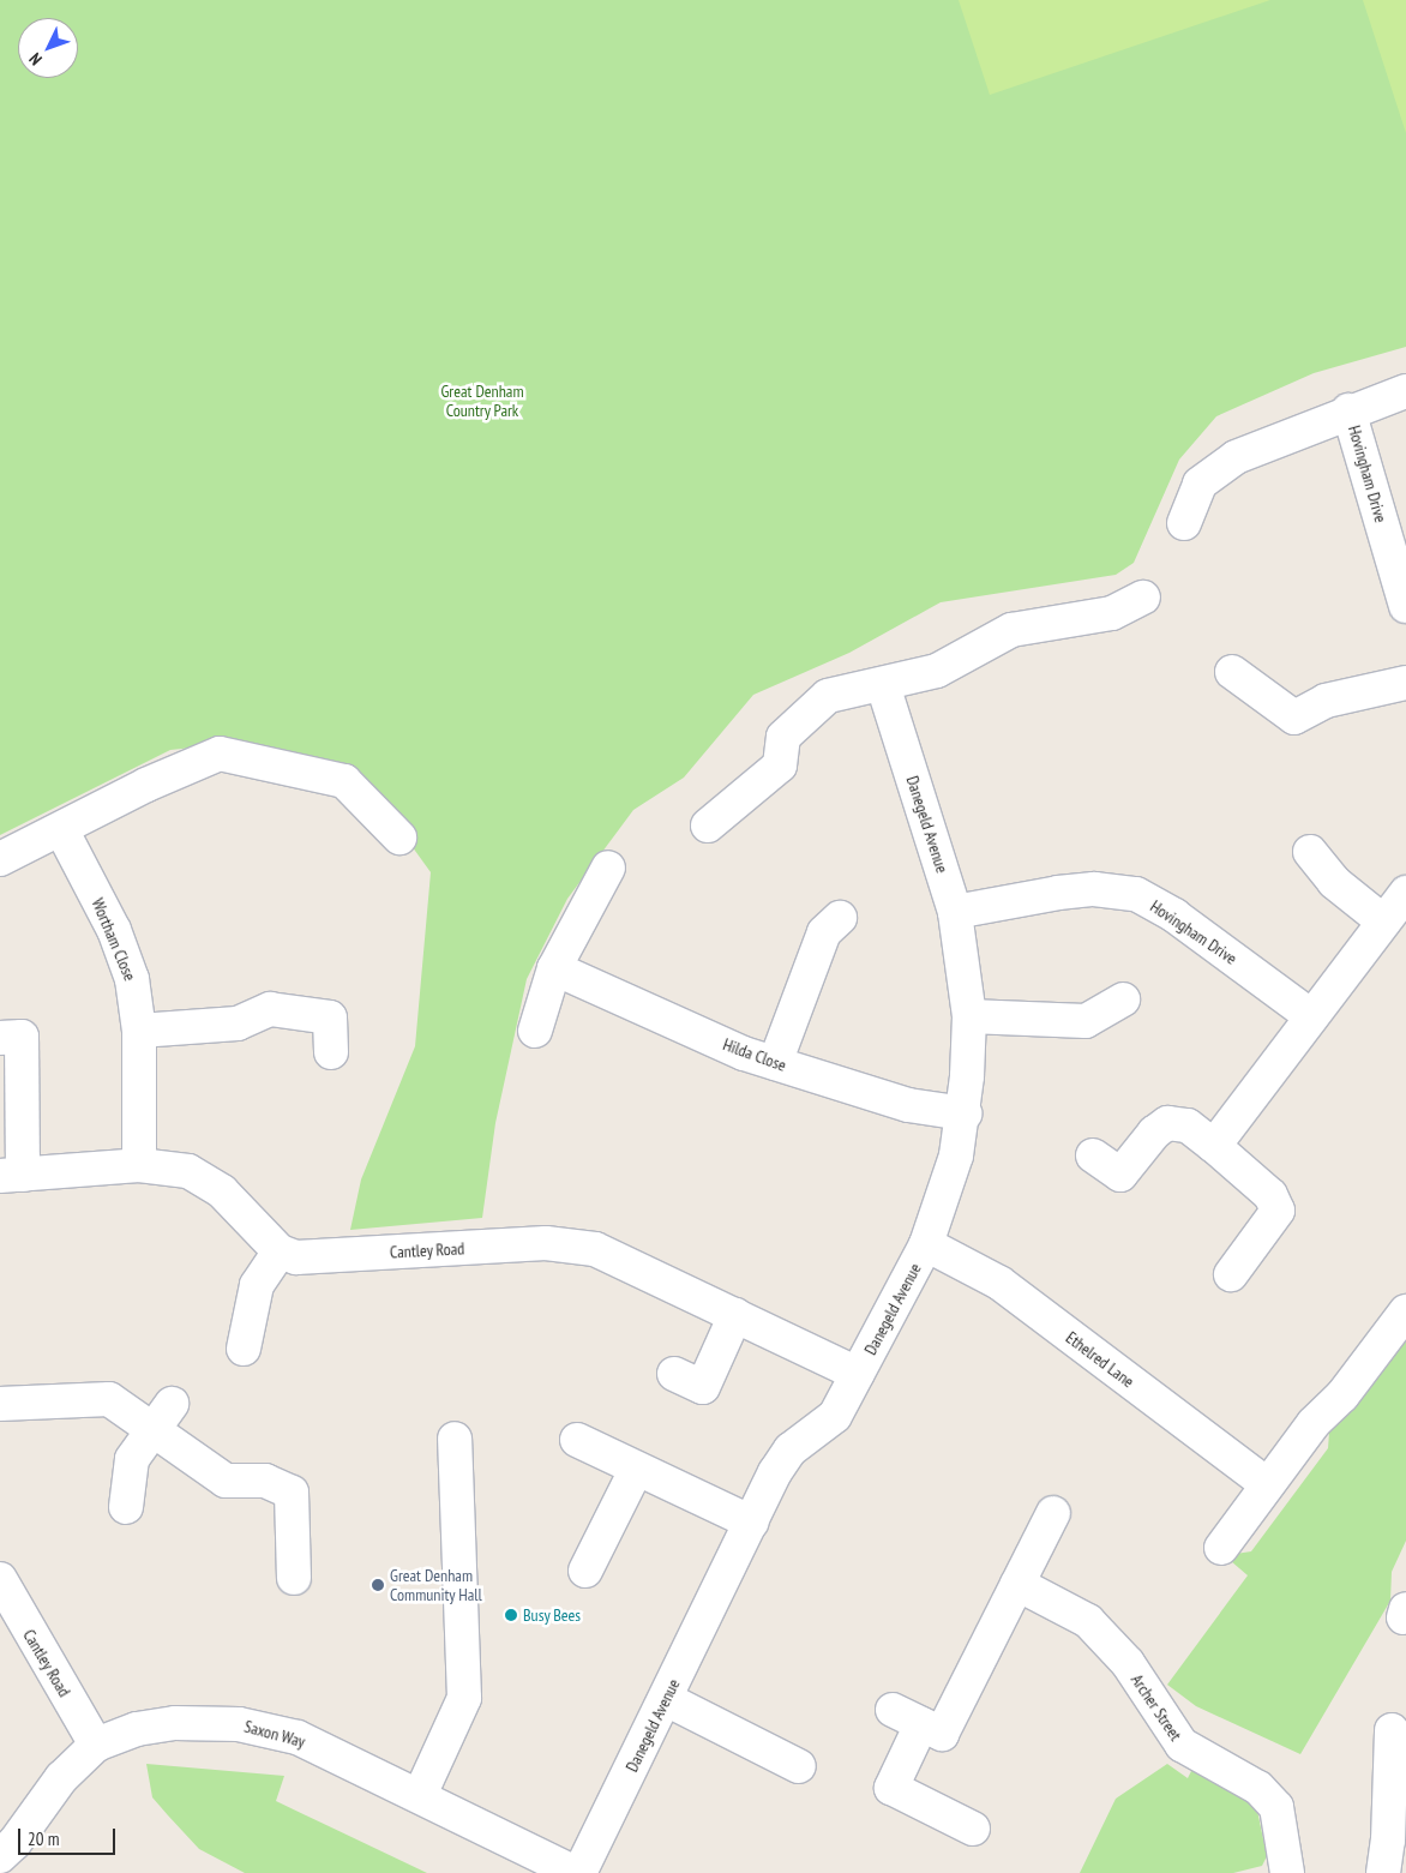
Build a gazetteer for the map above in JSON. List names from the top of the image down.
{
  "streets": {
    "street": [
      "Hovingham Drive",
      "Danegeld Avenue",
      "Wortham Close",
      "Hilda Close",
      "Cantley Road",
      "Ethelred Lane",
      "Archer Street",
      "Saxon Way"
    ]
  },
  "crossings": [
    ["Hovingham Drive", "Danegeld Avenue"],
    ["Danegeld Avenue", "Hilda Close"],
    ["Danegeld Avenue", "Cantley Road"],
    ["Danegeld Avenue", "Ethelred Lane"],
    ["Danegeld Avenue", "Saxon Way"],
    ["Cantley Road", "Saxon Way"]
  ],
  "parks": ["Great Denham Country Park"],
  "places": ["Great Denham Community Hall", "Busy Bees"],
  "scale_bar": "20 m",
  "north": "bottom left"
}
